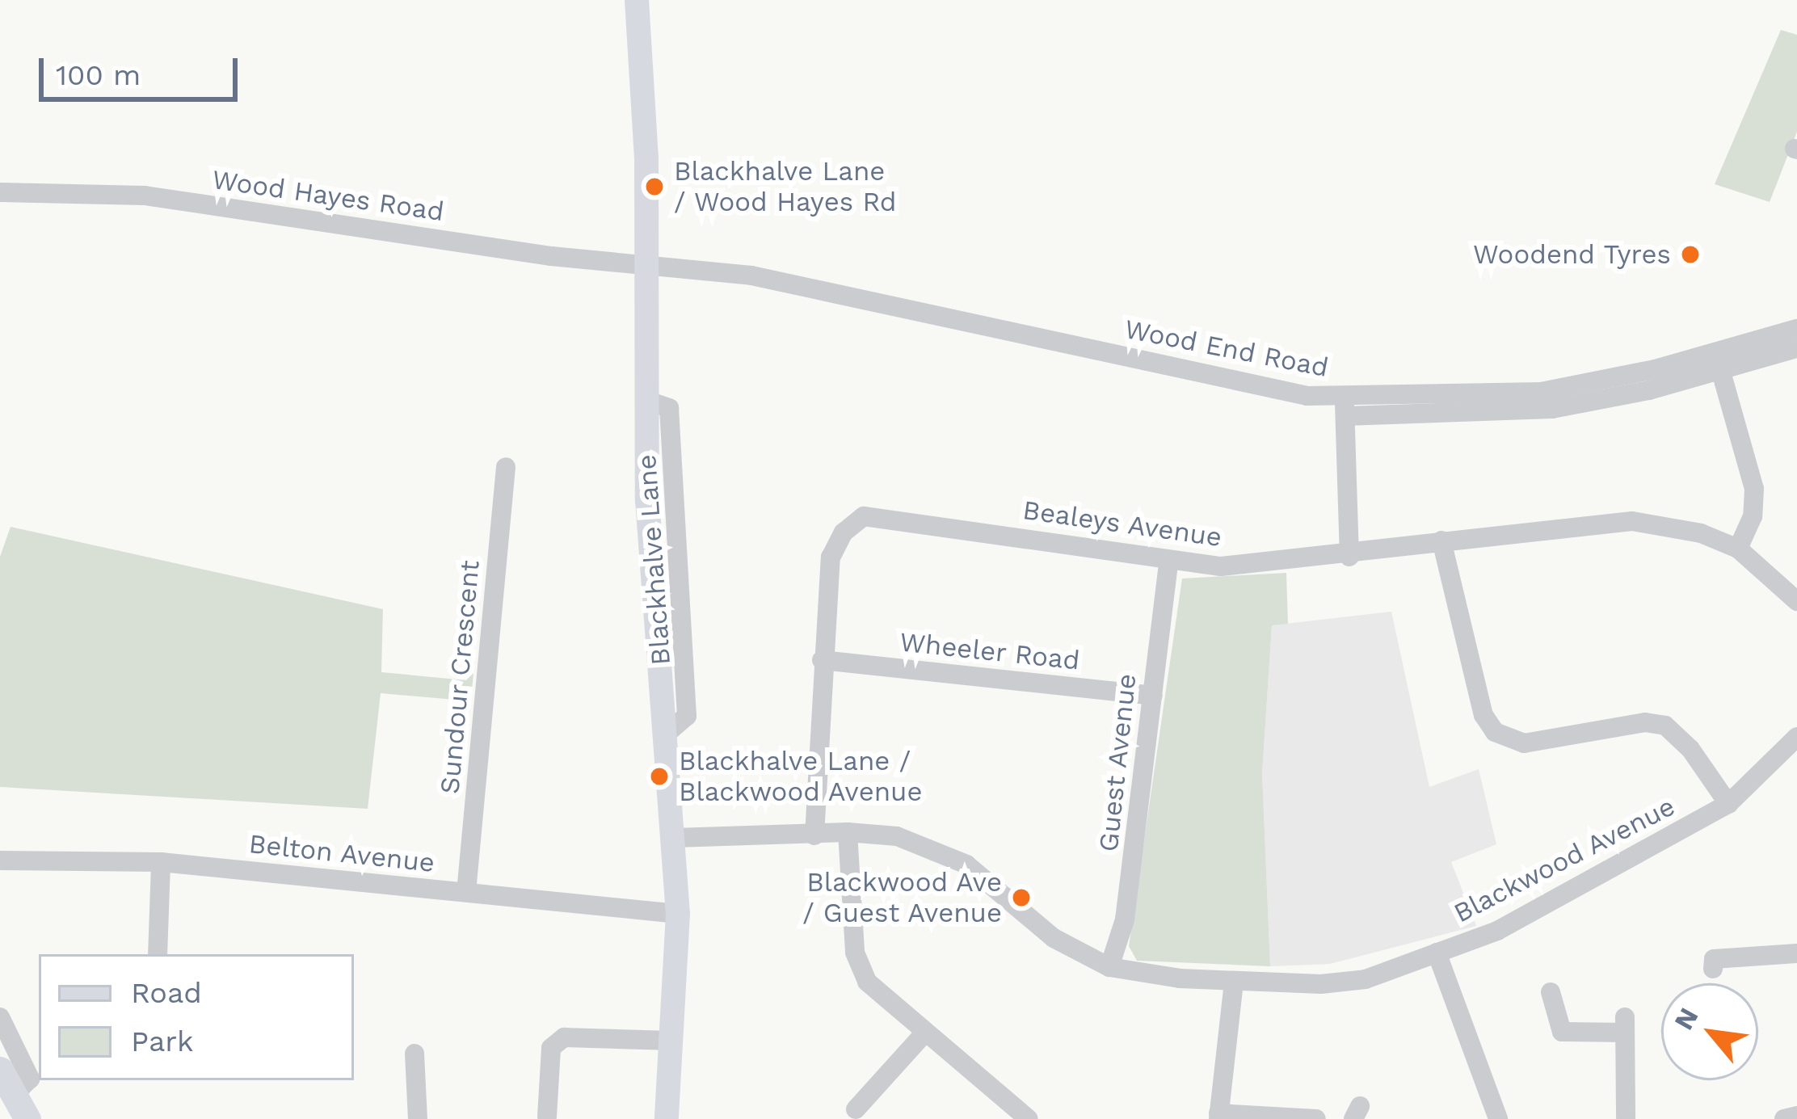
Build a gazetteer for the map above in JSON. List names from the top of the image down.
{
  "streets": {
    "main road": ["Blackhalve Lane"],
    "street": [
      "Wood Hayes Road",
      "Wood End Road",
      "Bealeys Avenue",
      "Wheeler Road",
      "Sundour Crescent",
      "Guest Avenue",
      "Belton Avenue",
      "Blackwood Avenue"
    ]
  },
  "crossings": [
    ["Wood Hayes Road", "Wood End Road"],
    ["Wood Hayes Road", "Blackhalve Lane"],
    ["Wood End Road", "Blackhalve Lane"],
    ["Bealeys Avenue", "Wheeler Road"],
    ["Bealeys Avenue", "Guest Avenue"],
    ["Bealeys Avenue", "Blackwood Avenue"],
    ["Blackhalve Lane", "Belton Avenue"],
    ["Blackhalve Lane", "Blackwood Avenue"],
    ["Wheeler Road", "Guest Avenue"],
    ["Sundour Crescent", "Belton Avenue"],
    ["Guest Avenue", "Blackwood Avenue"]
  ],
  "places": [
    "Blackhalve Lane / Wood Hayes Rd",
    "Woodend Tyres",
    "Blackhalve Lane / Blackwood Avenue",
    "Blackwood Ave / Guest Avenue"
  ],
  "legend": ["Road", "Park"],
  "scale_bar": "100 m",
  "north": "top left"
}
